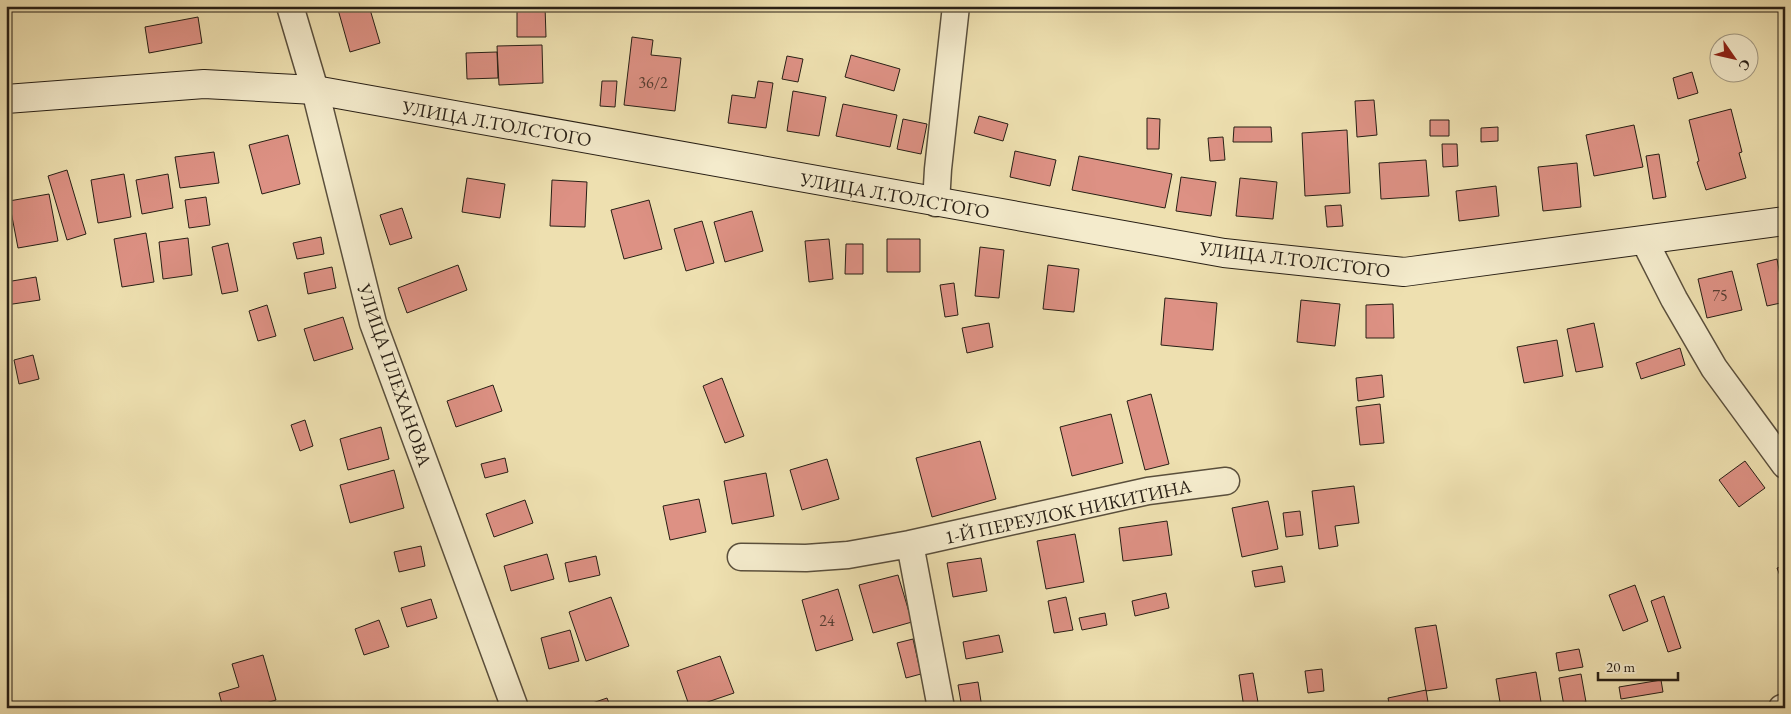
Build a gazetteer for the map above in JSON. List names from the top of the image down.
{
  "streets": {
    "street": ["УЛИЦА Л.ТОЛСТОГО", "УЛИЦА ПЛЕХАНОВА", "1-Й ПЕРЕУЛОК НИКИТИНА"]
  },
  "crossings": [
    ["УЛИЦА Л.ТОЛСТОГО", "УЛИЦА ПЛЕХАНОВА"]
  ],
  "house_numbers": ["36/2", "75", "24"],
  "scale_bar": "20 m",
  "north": "bottom right"
}
